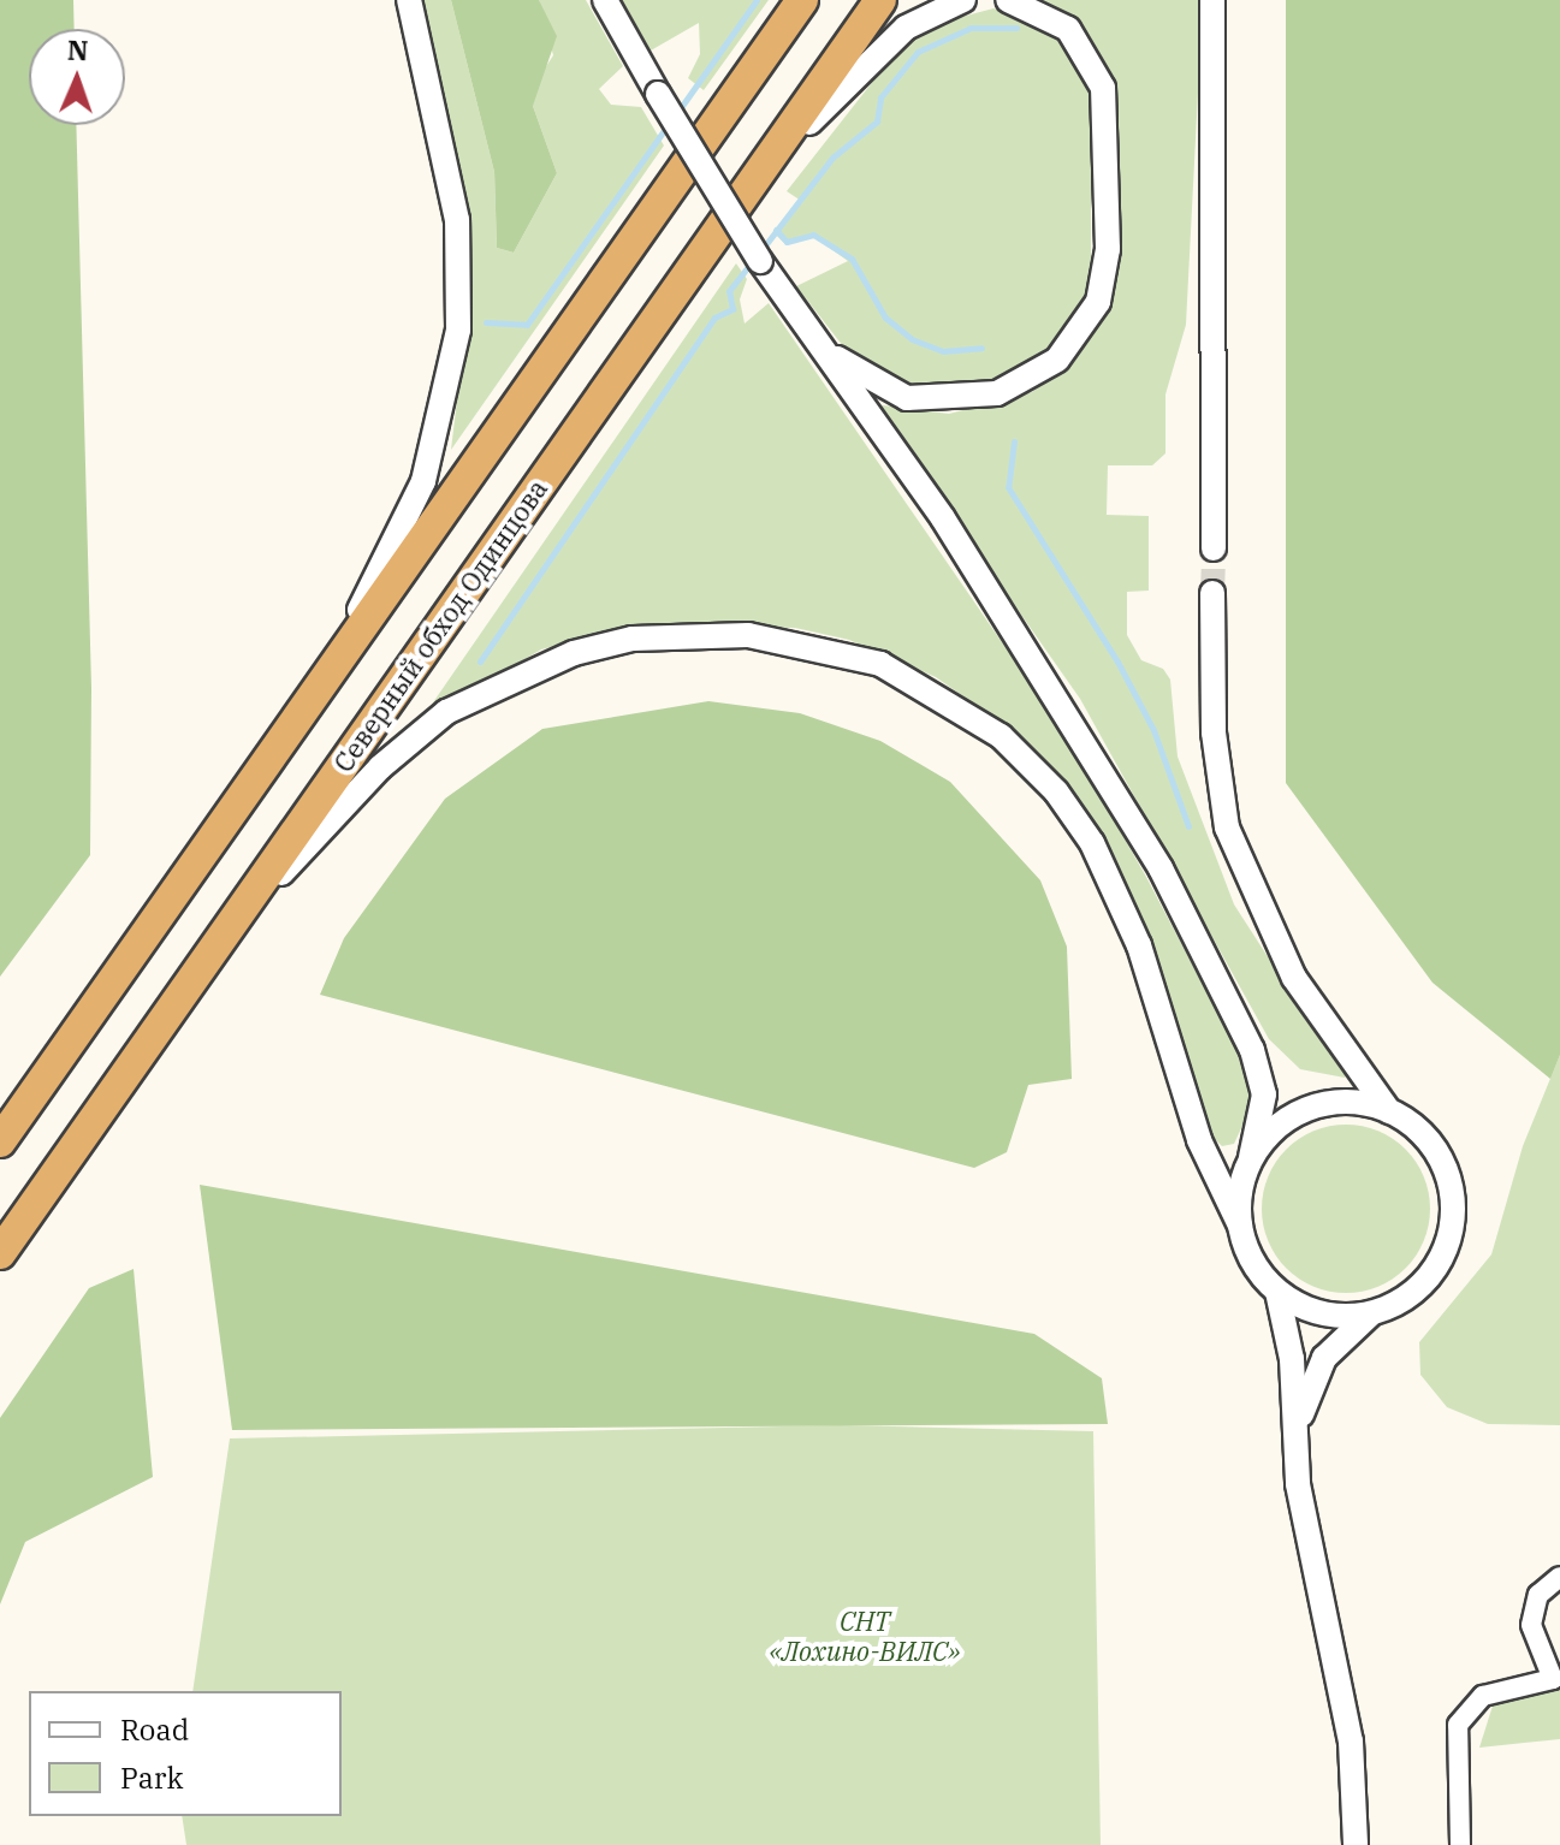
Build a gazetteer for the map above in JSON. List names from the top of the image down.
{
  "streets": {
    "highway": ["Северный обход Одинцова"]
  },
  "parks": ["СНТ «Лохино-ВИЛС»"],
  "legend": ["Road", "Park"],
  "north": "top"
}
